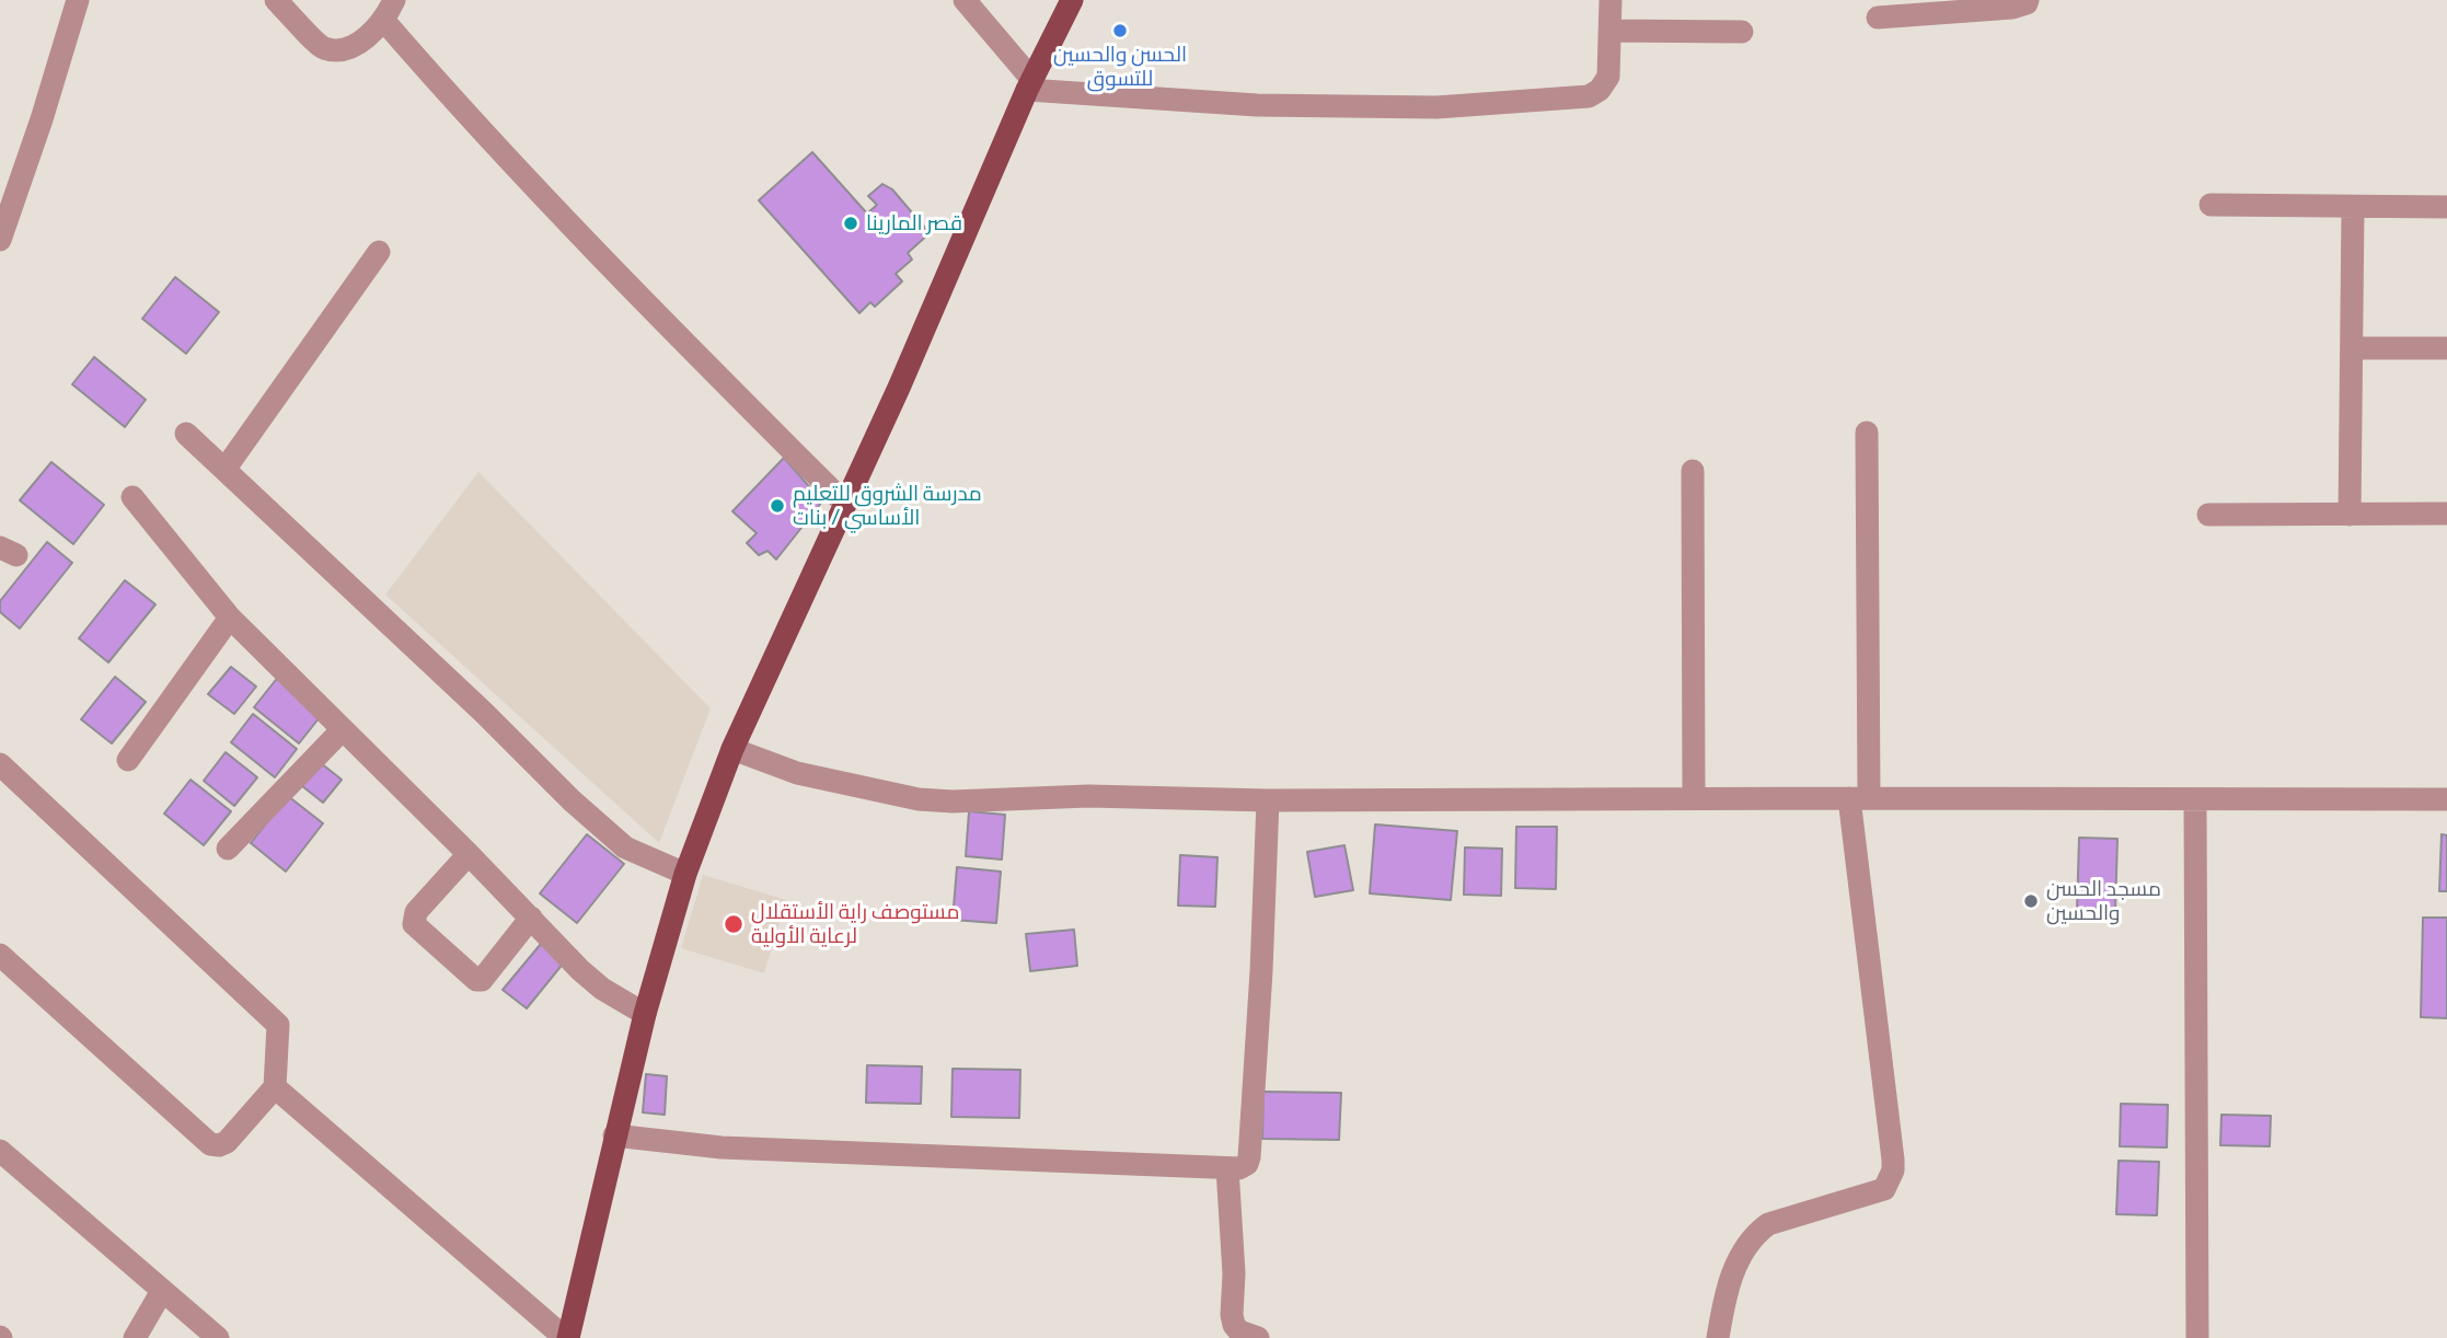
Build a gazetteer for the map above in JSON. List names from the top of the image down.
{
  "places": [
    "الحسن والحسين للتسوق",
    "قصر المارينا",
    "مدرسة الشروق للتعليم الأساسي / بنات",
    "مسجد الحسن والحسين",
    "مستوصف راية الأستقلال لرعاية الأولية"
  ]
}
